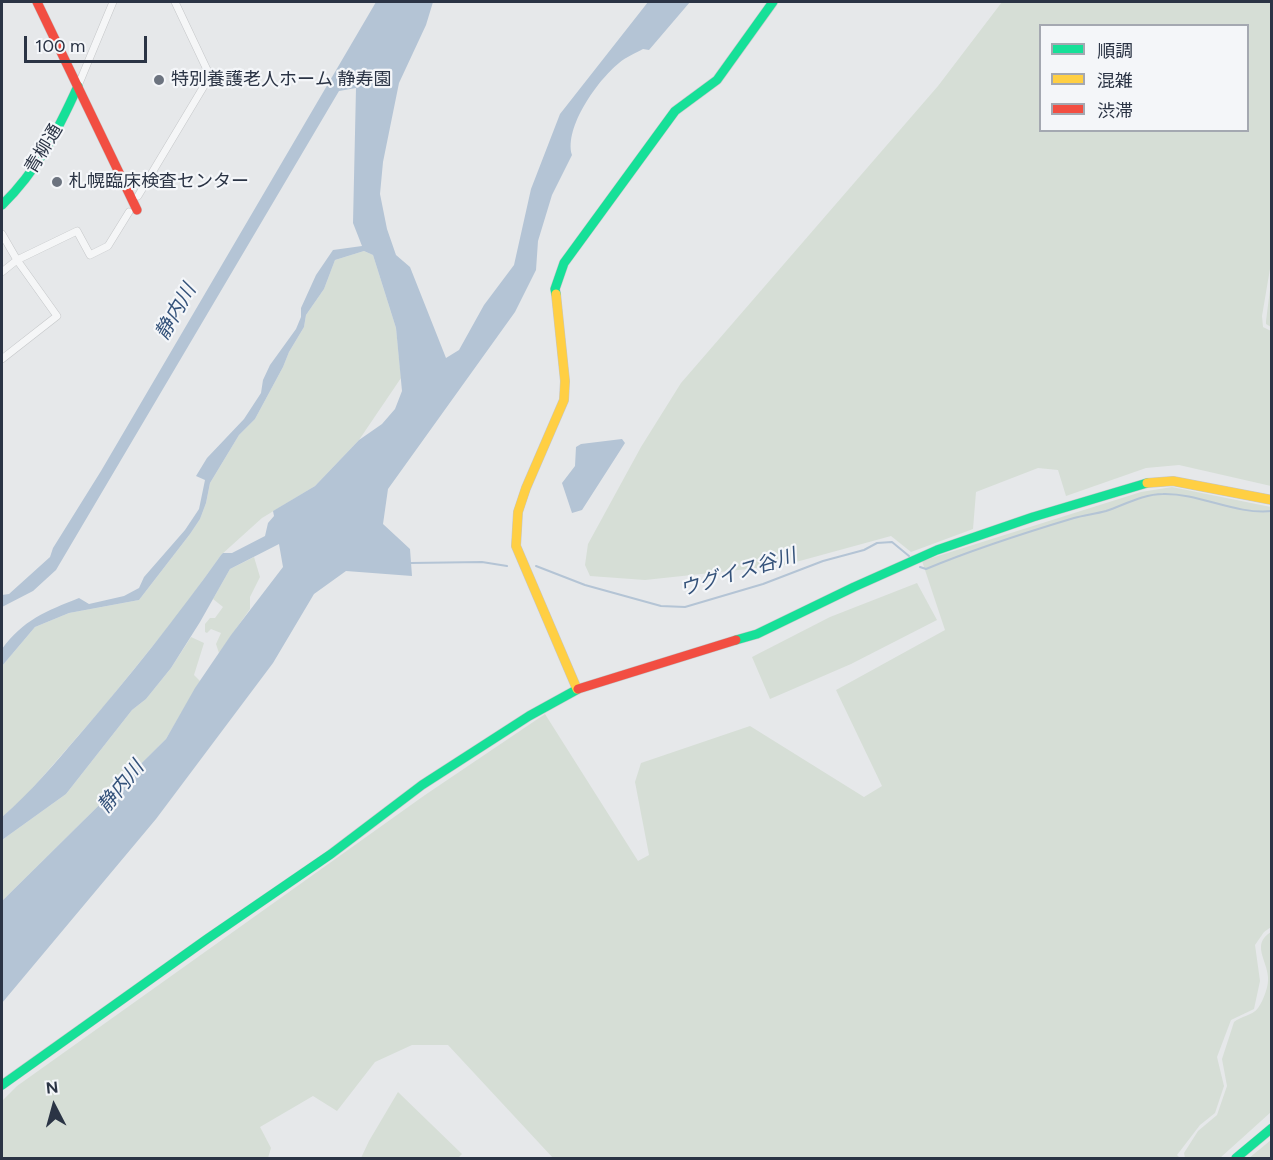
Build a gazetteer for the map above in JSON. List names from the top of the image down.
{
  "streets": {
    "street": ["青柳通"]
  },
  "water": ["静内川", "ウグイス谷川"],
  "places": ["特別養護老人ホーム 静寿園", "札幌臨床検査センター"],
  "legend": ["順調", "混雑", "渋滞"],
  "scale_bar": "100 m",
  "north": "top"
}
